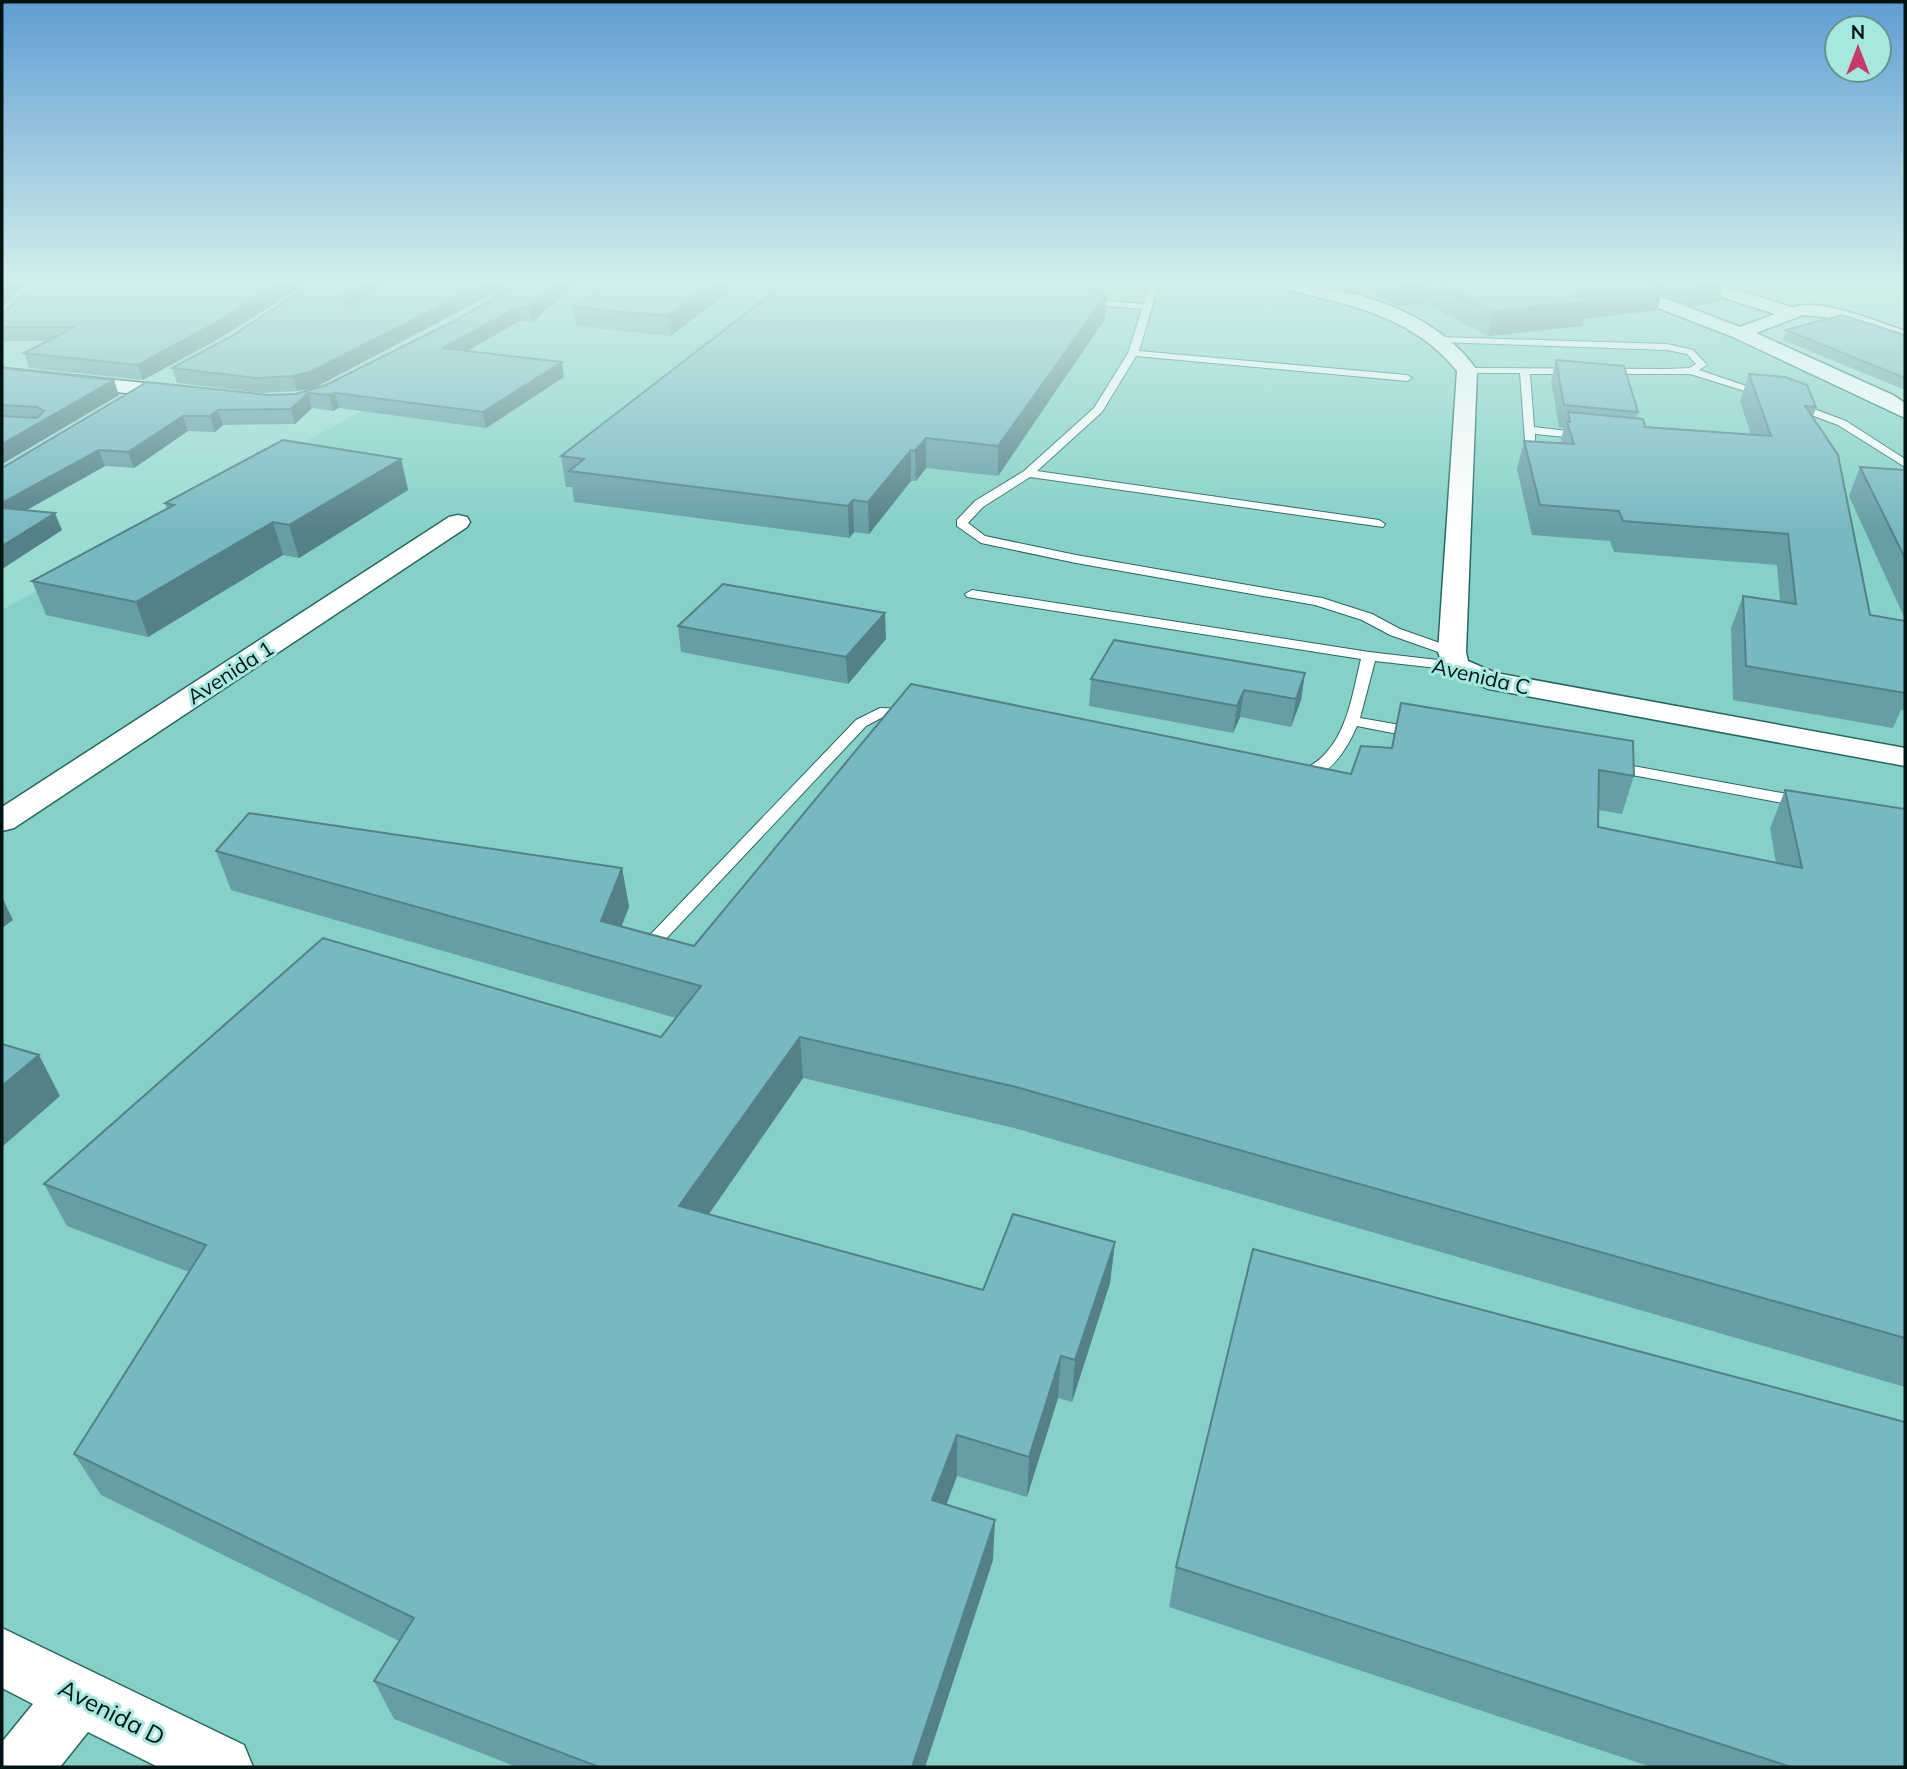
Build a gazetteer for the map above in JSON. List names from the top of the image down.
{
  "streets": {
    "street": ["Avenida 1", "Avenida C", "Avenida D"]
  },
  "north": "top"
}
